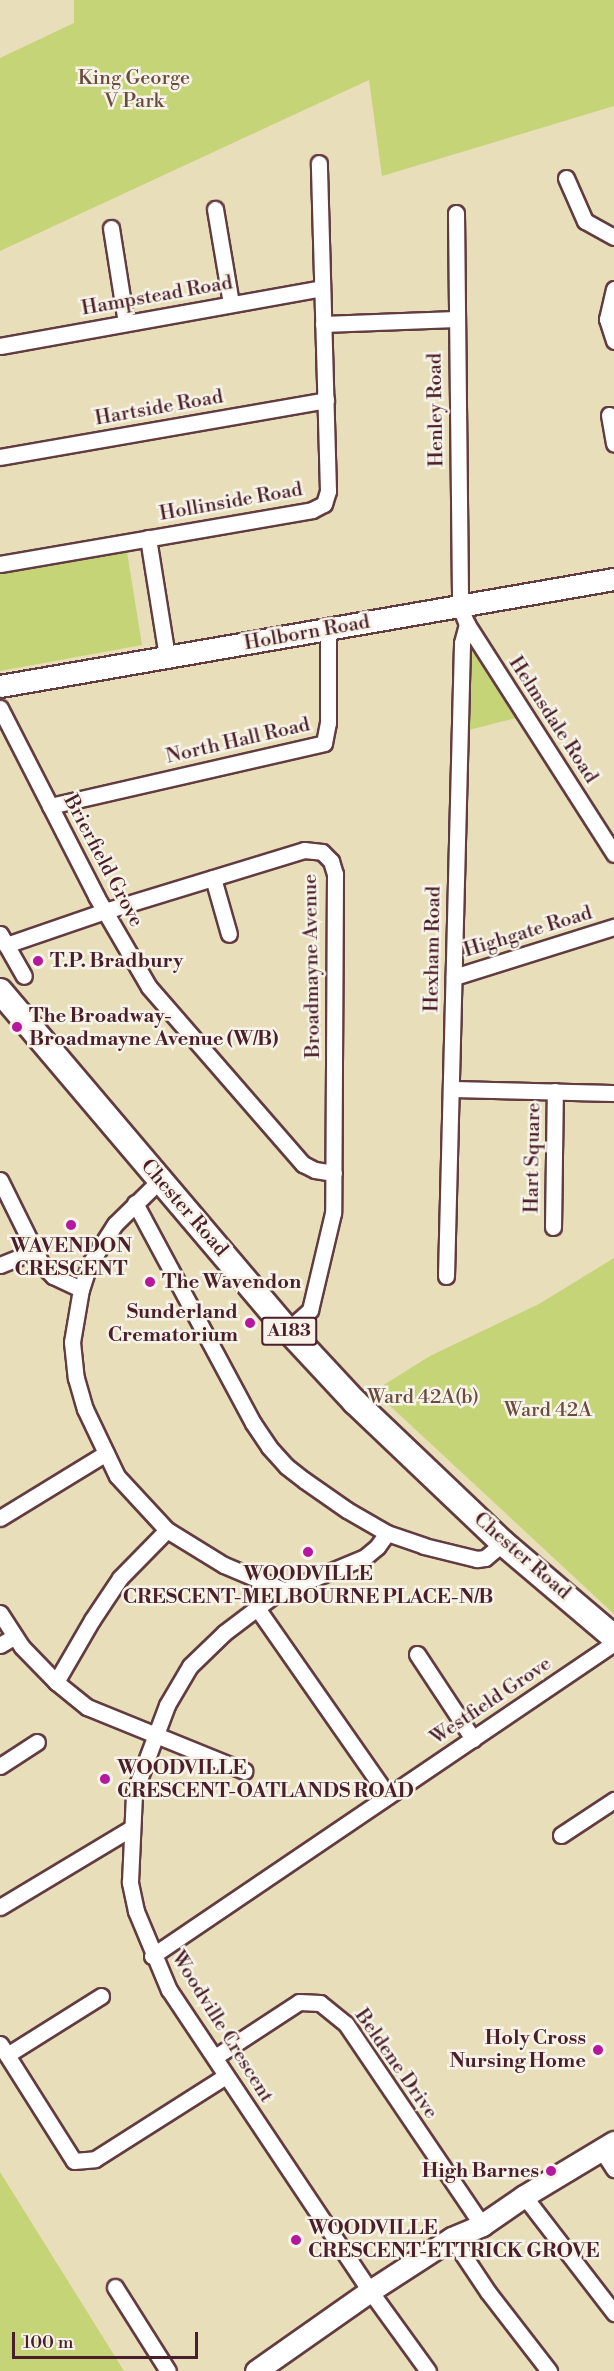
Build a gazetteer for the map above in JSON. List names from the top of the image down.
{
  "streets": {
    "main road": ["Holborn Road", "Chester Road", "A183"],
    "street": [
      "Hampstead Road",
      "Hartside Road",
      "Henley Road",
      "Hollinside Road",
      "Helmsdale Road",
      "North Hall Road",
      "Brierfield Grove",
      "Highgate Road",
      "Hexham Road",
      "Broadmayne Avenue",
      "Hart Square",
      "Westfield Grove",
      "Woodville Crescent",
      "Beldene Drive"
    ]
  },
  "crossings": [
    ["Hampstead Road", "Hollinside Road"],
    ["Hartside Road", "Hollinside Road"],
    ["Henley Road", "Holborn Road"],
    ["Henley Road", "Helmsdale Road"],
    ["Henley Road", "Hexham Road"],
    ["Holborn Road", "Helmsdale Road"],
    ["Holborn Road", "North Hall Road"],
    ["Holborn Road", "Hexham Road"],
    ["Helmsdale Road", "Hexham Road"],
    ["North Hall Road", "Brierfield Grove"],
    ["Brierfield Grove", "Broadmayne Avenue"],
    ["Highgate Road", "Hexham Road"],
    ["Broadmayne Avenue", "Chester Road"],
    ["Westfield Grove", "Woodville Crescent"],
    ["Woodville Crescent", "Beldene Drive"]
  ],
  "parks": ["King George V Park", "Ward 42A(b)", "Ward 42A"],
  "places": [
    "T.P. Bradbury",
    "The Broadway- Broadmayne Avenue (W/B)",
    "WAVENDON CRESCENT",
    "The Wavendon",
    "Sunderland Crematorium",
    "WOODVILLE CRESCENT-MELBOURNE PLACE-N/B",
    "WOODVILLE CRESCENT-OATLANDS ROAD",
    "Holy Cross Nursing Home",
    "High Barnes",
    "WOODVILLE CRESCENT-ETTRICK GROVE"
  ],
  "scale_bar": "100 m"
}
